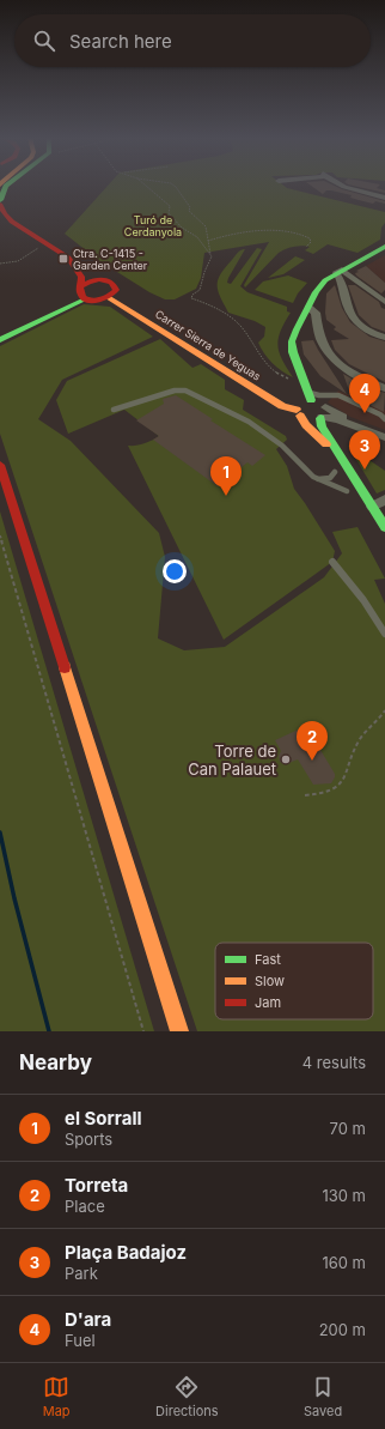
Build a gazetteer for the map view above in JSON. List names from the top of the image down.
{
  "streets": {
    "main road": ["Carrer Sierra de Yeguas"]
  },
  "parks": ["Turó de Cerdanyola"],
  "places": {
    "transit": ["Ctra. C-1415 - Garden Center"],
    "other": ["Torre de Can Palauet"]
  },
  "legend": ["Fast", "Slow", "Jam"],
  "page": {
    "search": "Search here",
    "pins": [
      "4",
      "3",
      "1",
      "2"
    ],
    "heading": ["Nearby", "4 results"],
    "list": [
      {
        "mark": "1",
        "name": "el Sorrall",
        "note": "Sports",
        "value": "70 m"
      },
      {
        "mark": "2",
        "name": "Torreta",
        "note": "Place",
        "value": "130 m"
      },
      {
        "mark": "3",
        "name": "Plaça Badajoz",
        "note": "Park",
        "value": "160 m"
      },
      {
        "mark": "4",
        "name": "D'ara",
        "note": "Fuel",
        "value": "200 m"
      }
    ],
    "nav": ["Map", "Directions", "Saved"]
  }
}
